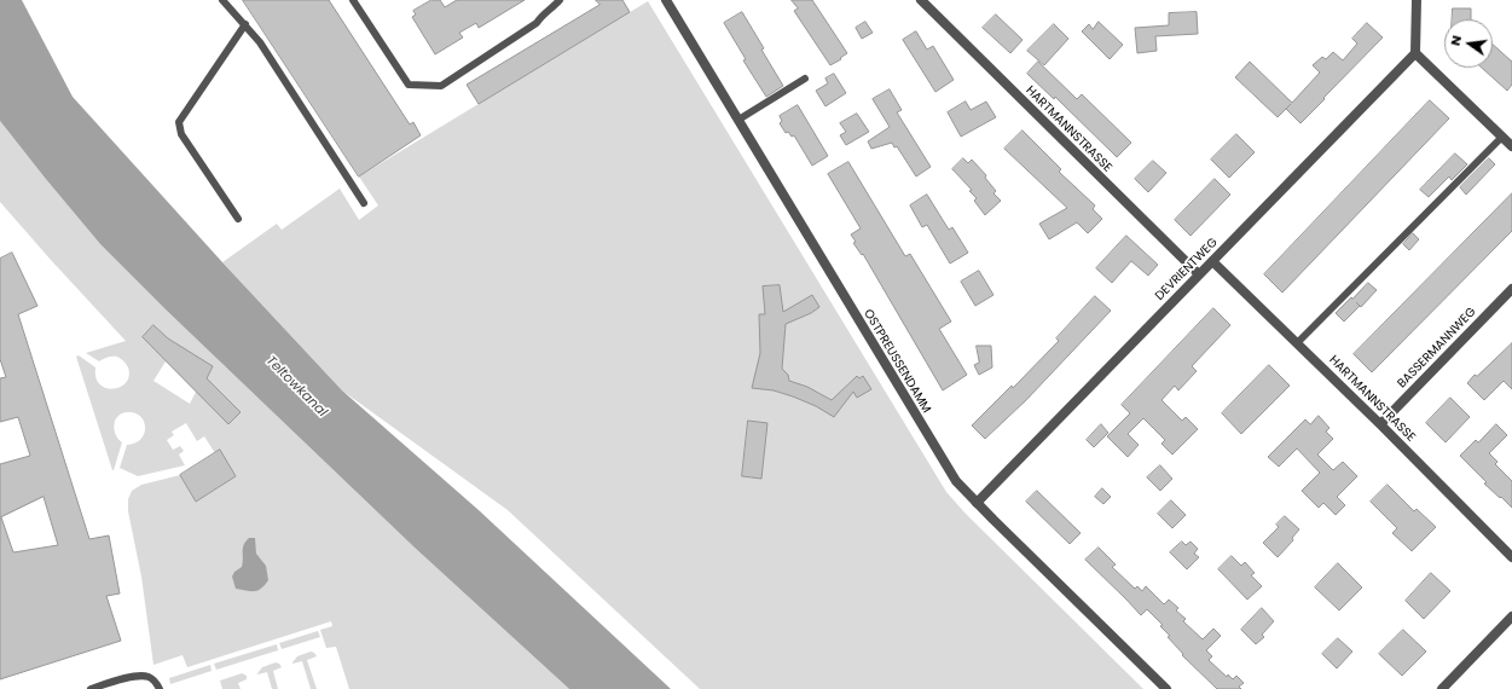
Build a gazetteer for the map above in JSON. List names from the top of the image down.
{
  "streets": {
    "street": [
      "HARTMANNSTRASSE",
      "DEVRIENTWEG",
      "BASSERMANNWEG",
      "OSTPREUSSENDAMM"
    ]
  },
  "crossings": [
    ["HARTMANNSTRASSE", "DEVRIENTWEG"],
    ["HARTMANNSTRASSE", "BASSERMANNWEG"],
    ["DEVRIENTWEG", "OSTPREUSSENDAMM"]
  ],
  "water": ["Teltowkanal"],
  "north": "left"
}
